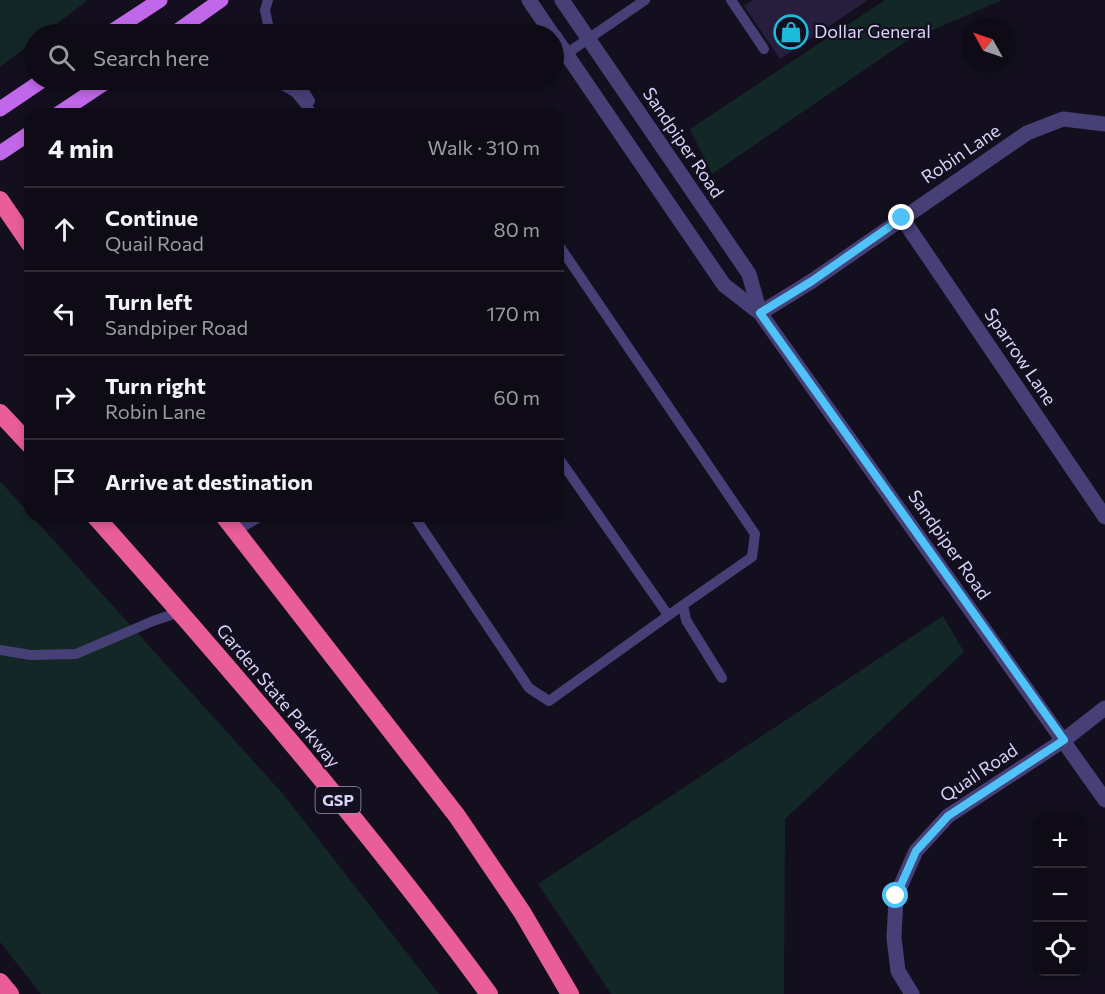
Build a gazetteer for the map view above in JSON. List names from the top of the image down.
{
  "streets": {
    "highway": ["Garden State Parkway", "GSP"],
    "street": [
      "Sandpiper Road",
      "Robin Lane",
      "Sparrow Lane",
      "Quail Road"
    ]
  },
  "crossings": [
    ["Sandpiper Road", "Robin Lane"],
    ["Sandpiper Road", "Quail Road"],
    ["Robin Lane", "Sparrow Lane"]
  ],
  "places": {
    "shop": ["Dollar General"]
  },
  "north": "top left",
  "page": {
    "search": "Search here",
    "heading": ["4 min", "Walk · 310 m"],
    "list": [
      ["Continue", "Quail Road", "80 m"],
      ["Turn left", "Sandpiper Road", "170 m"],
      ["Turn right", "Robin Lane", "60 m"],
      "Arrive at destination"
    ],
    "map_buttons": ["+", "−"]
  }
}
